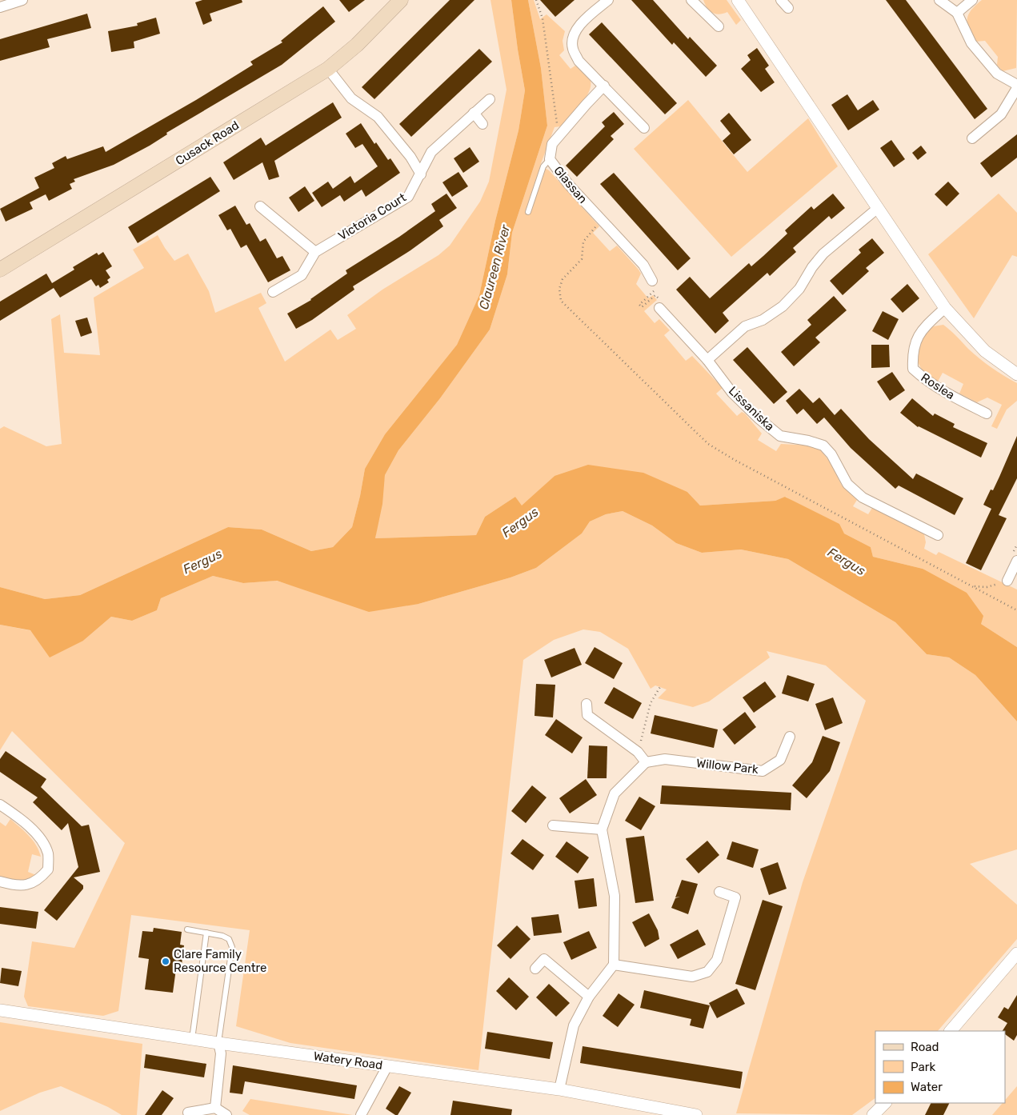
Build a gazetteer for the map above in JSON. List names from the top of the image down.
{
  "streets": {
    "main road": ["Cusack Road"],
    "street": [
      "Glassan",
      "Victoria Court",
      "Roslea",
      "Lissaniska",
      "Willow Park",
      "Watery Road"
    ]
  },
  "water": ["Claureen River", "Fergus"],
  "places": ["Clare Family Resource Centre"],
  "legend": ["Road", "Park", "Water"]
}
